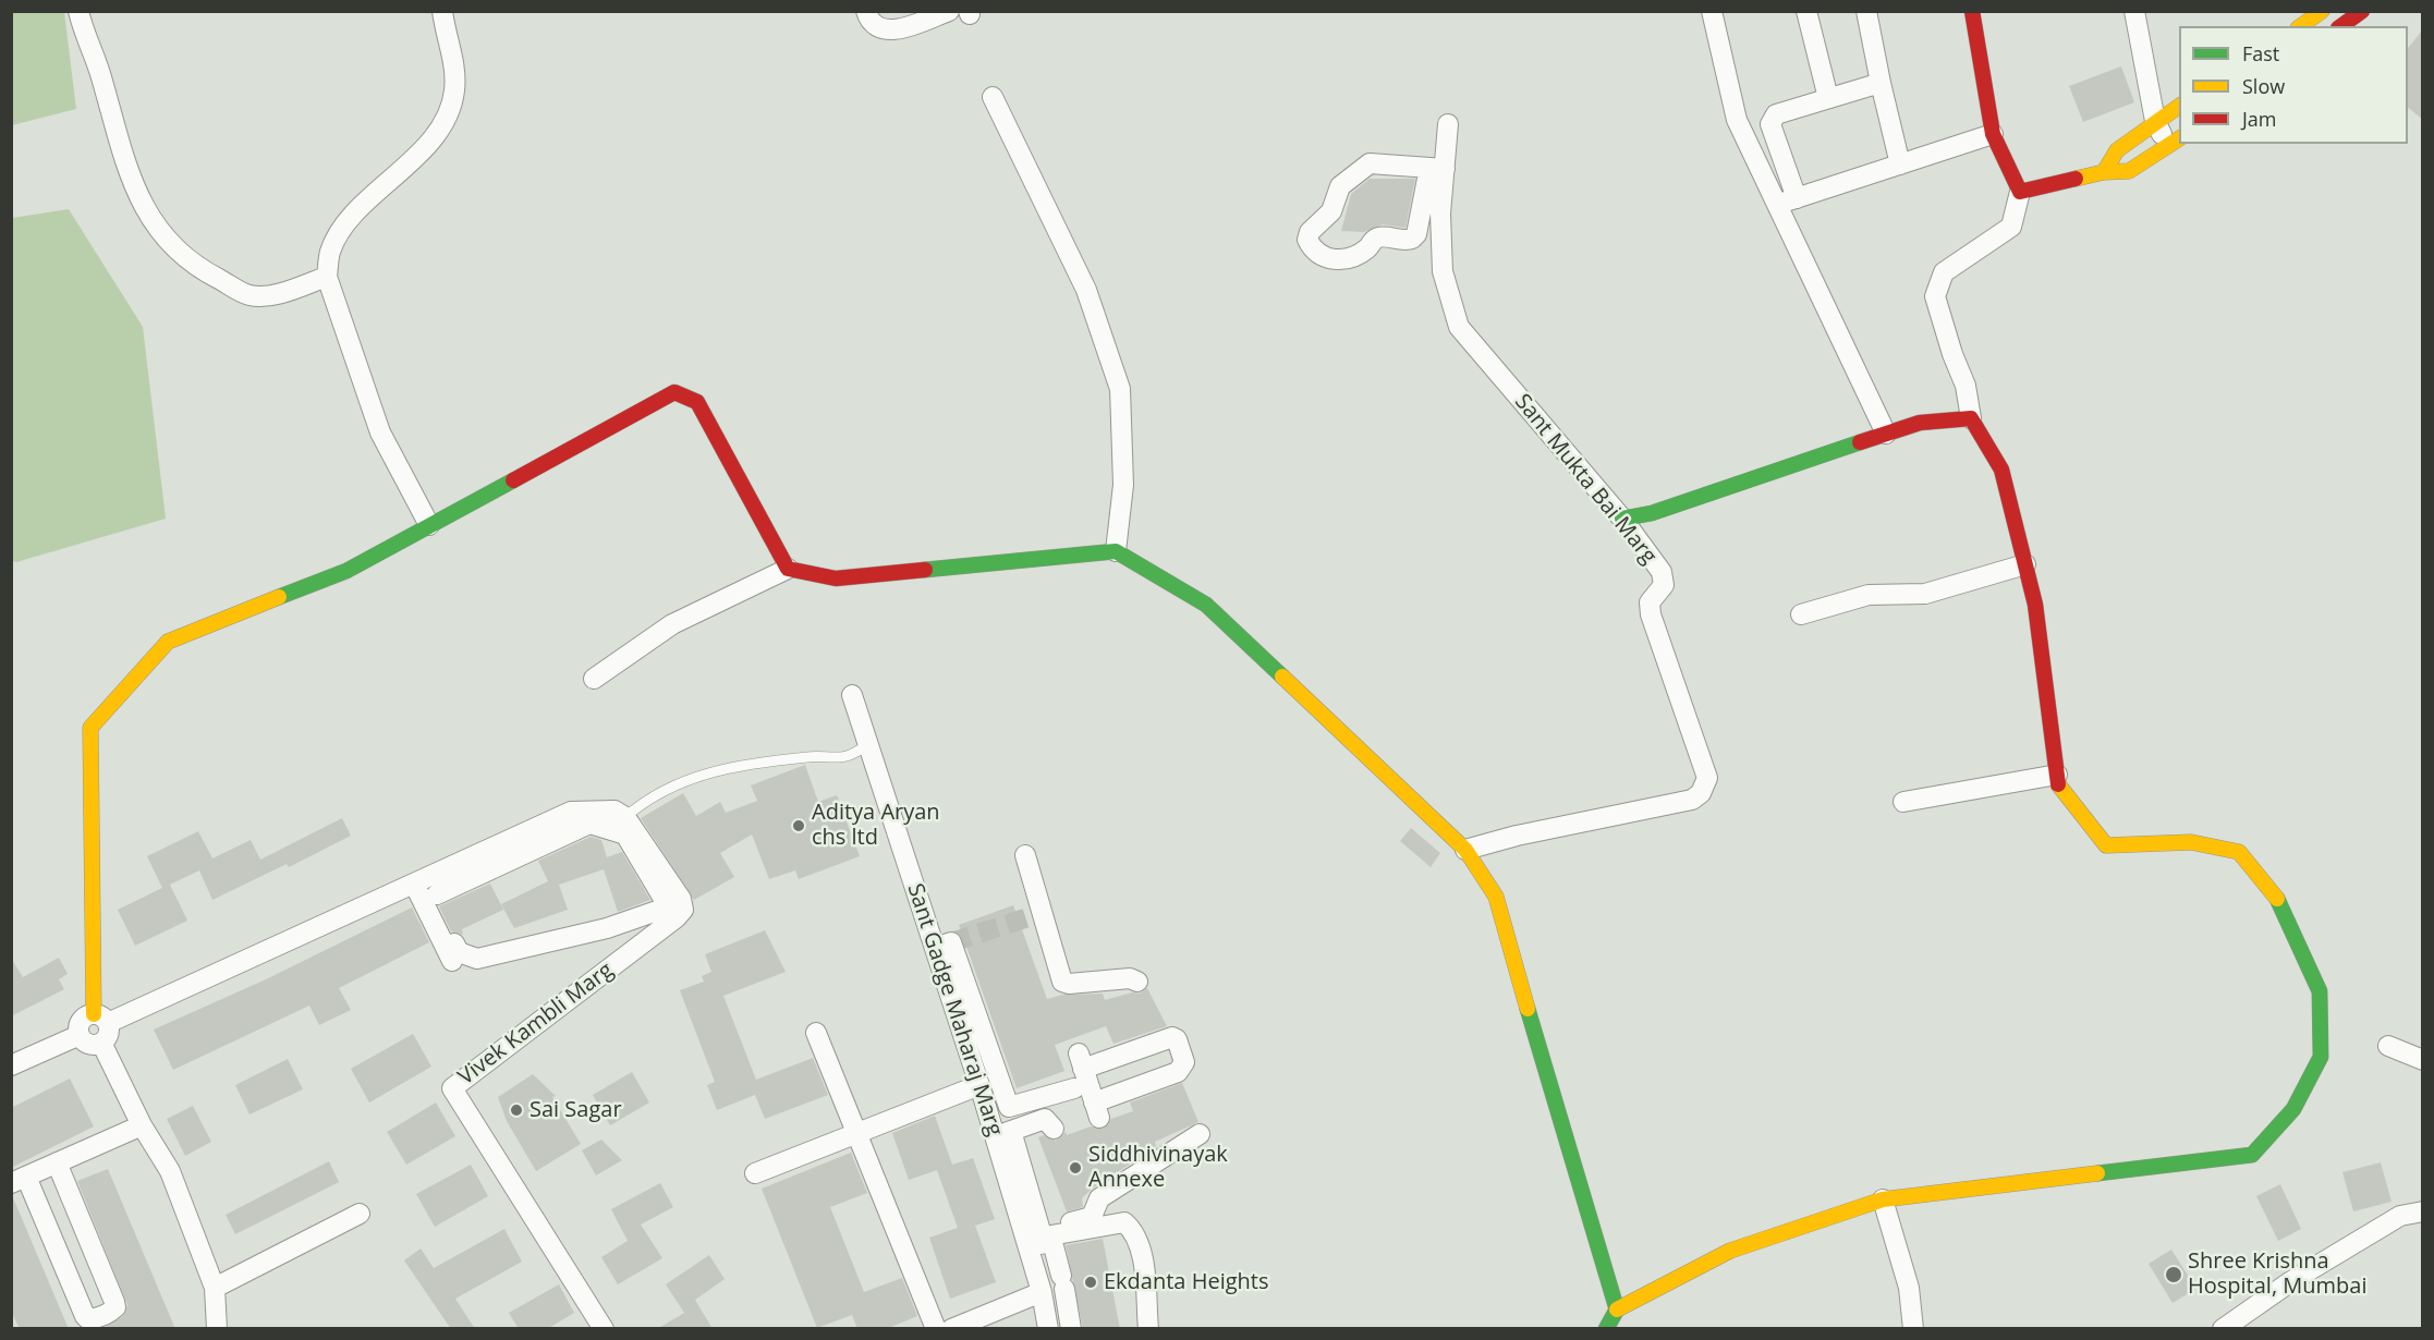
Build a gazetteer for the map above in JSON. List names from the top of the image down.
{
  "streets": {
    "street": ["Sant Mukta Bai Marg", "Sant Gadge Maharaj Marg", "Vivek Kambli Marg"]
  },
  "places": [
    "Aditya Aryan chs ltd",
    "Sai Sagar",
    "Siddhivinayak Annexe",
    "Shree Krishna Hospital, Mumbai",
    "Ekdanta Heights"
  ],
  "legend": ["Fast", "Slow", "Jam"]
}
